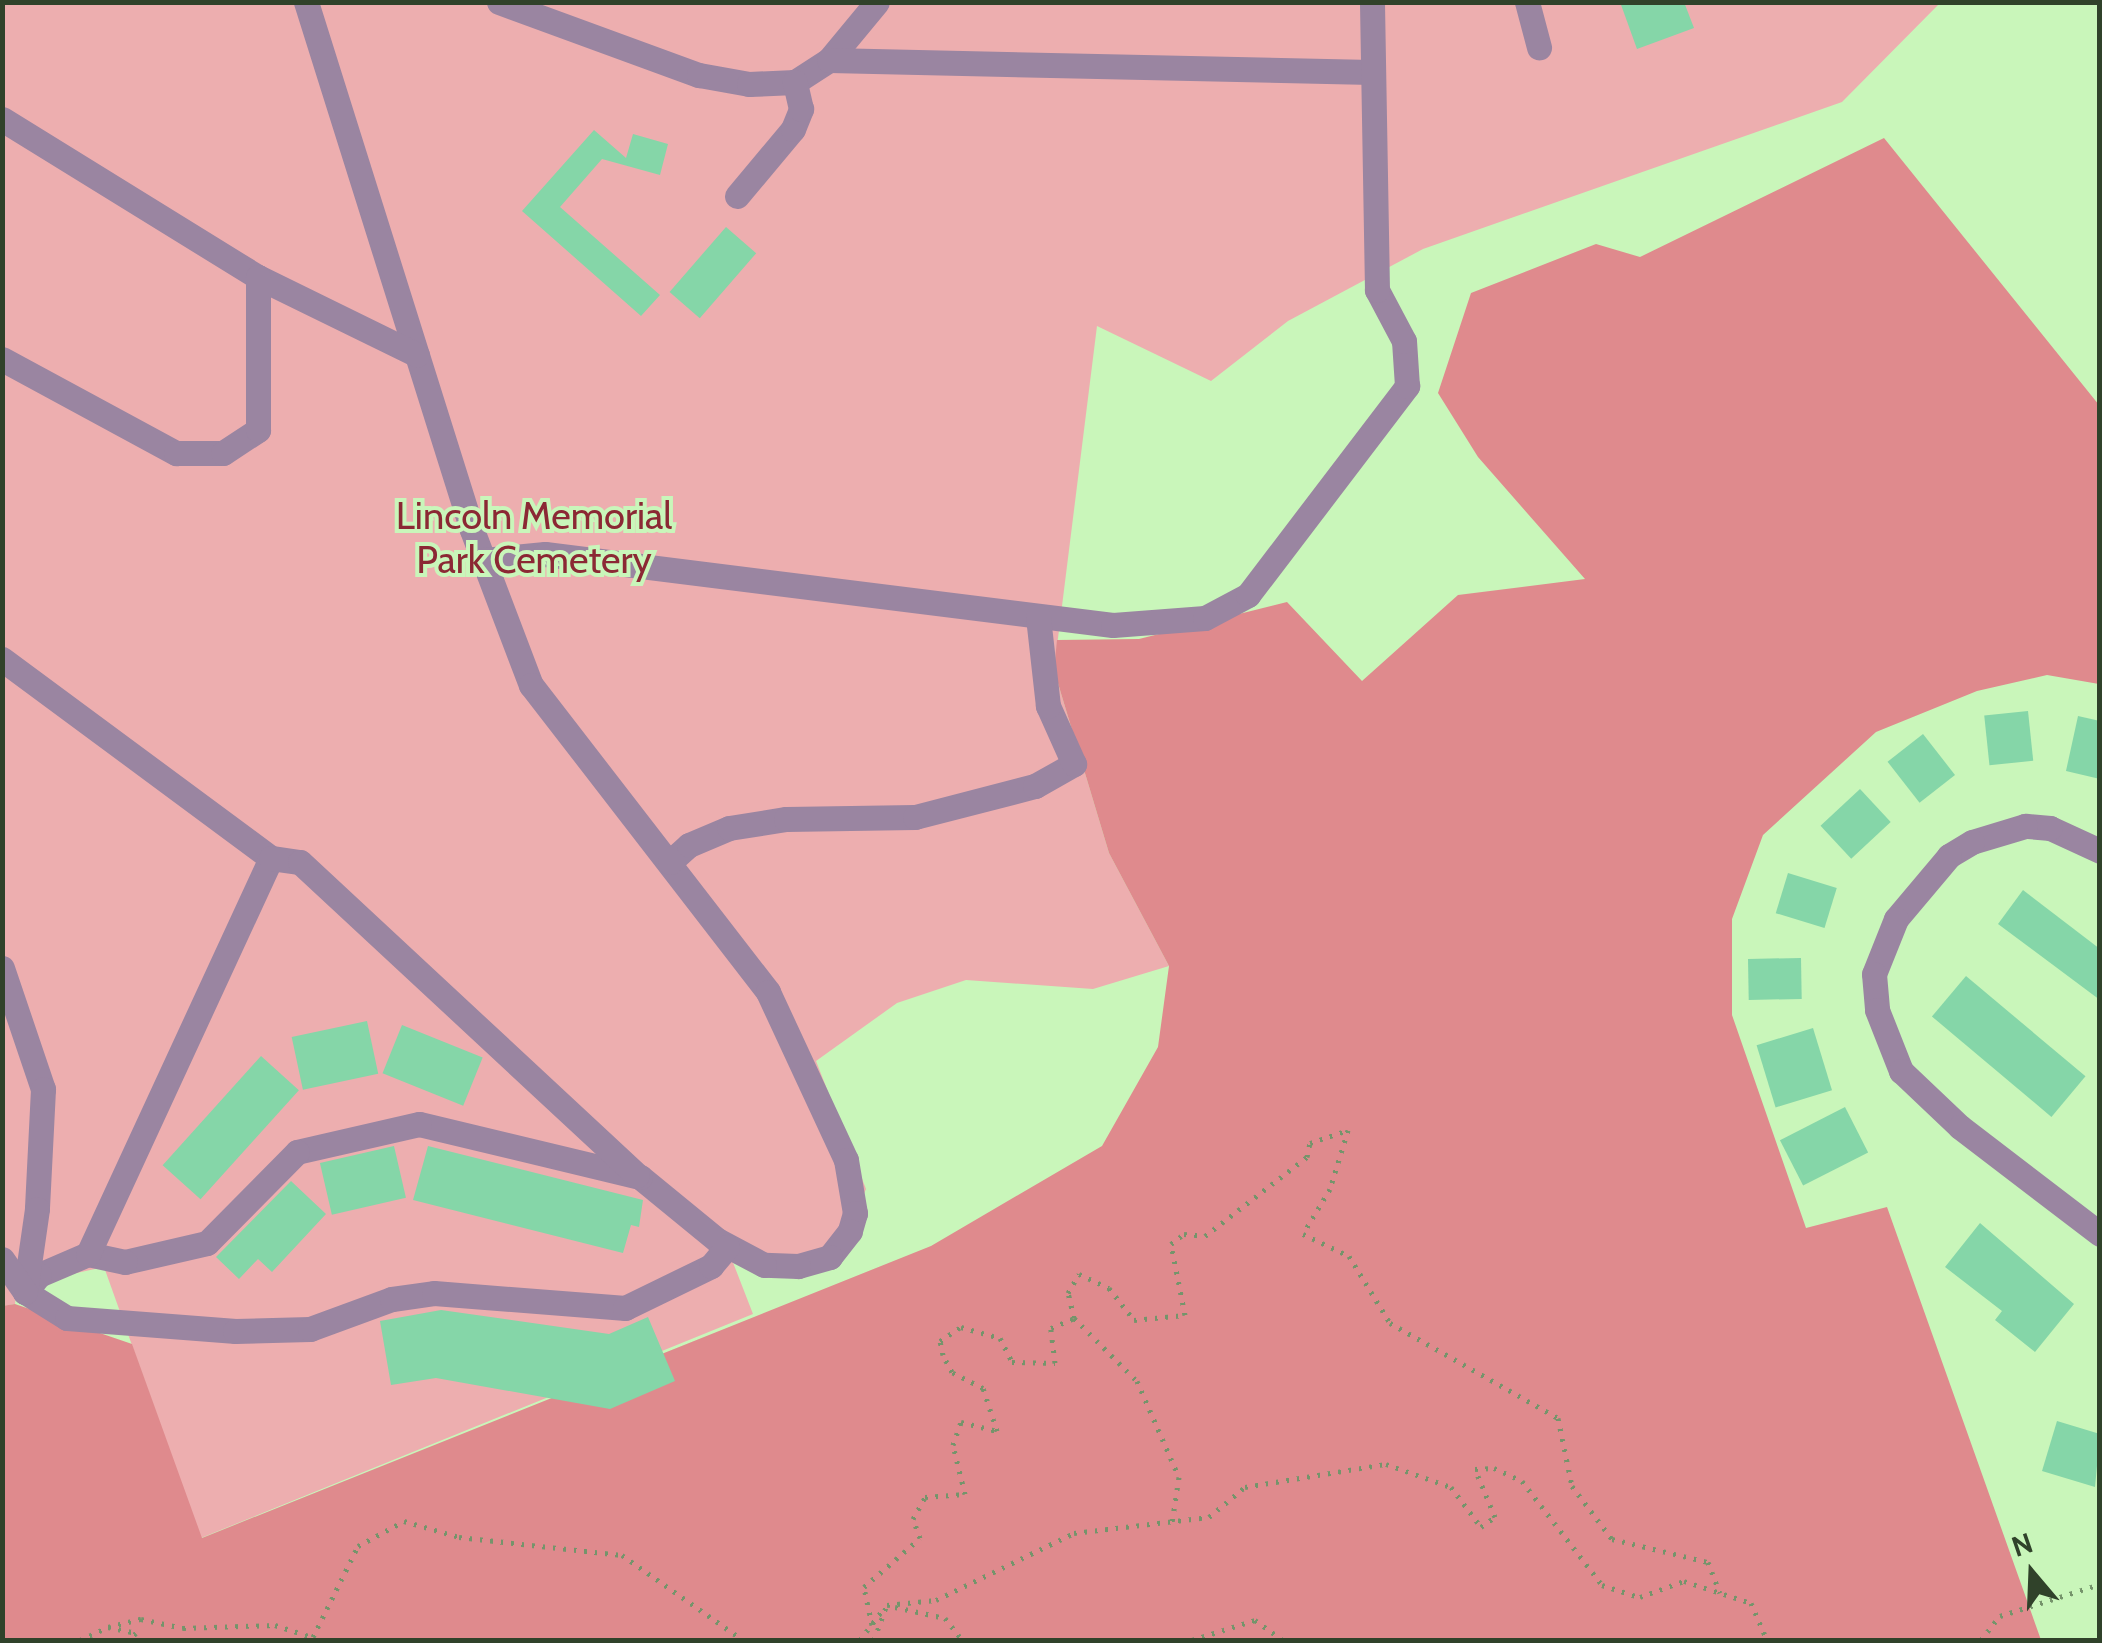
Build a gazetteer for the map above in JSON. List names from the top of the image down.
{
  "parks": ["Lincoln Memorial Park Cemetery"],
  "north": "top"
}
